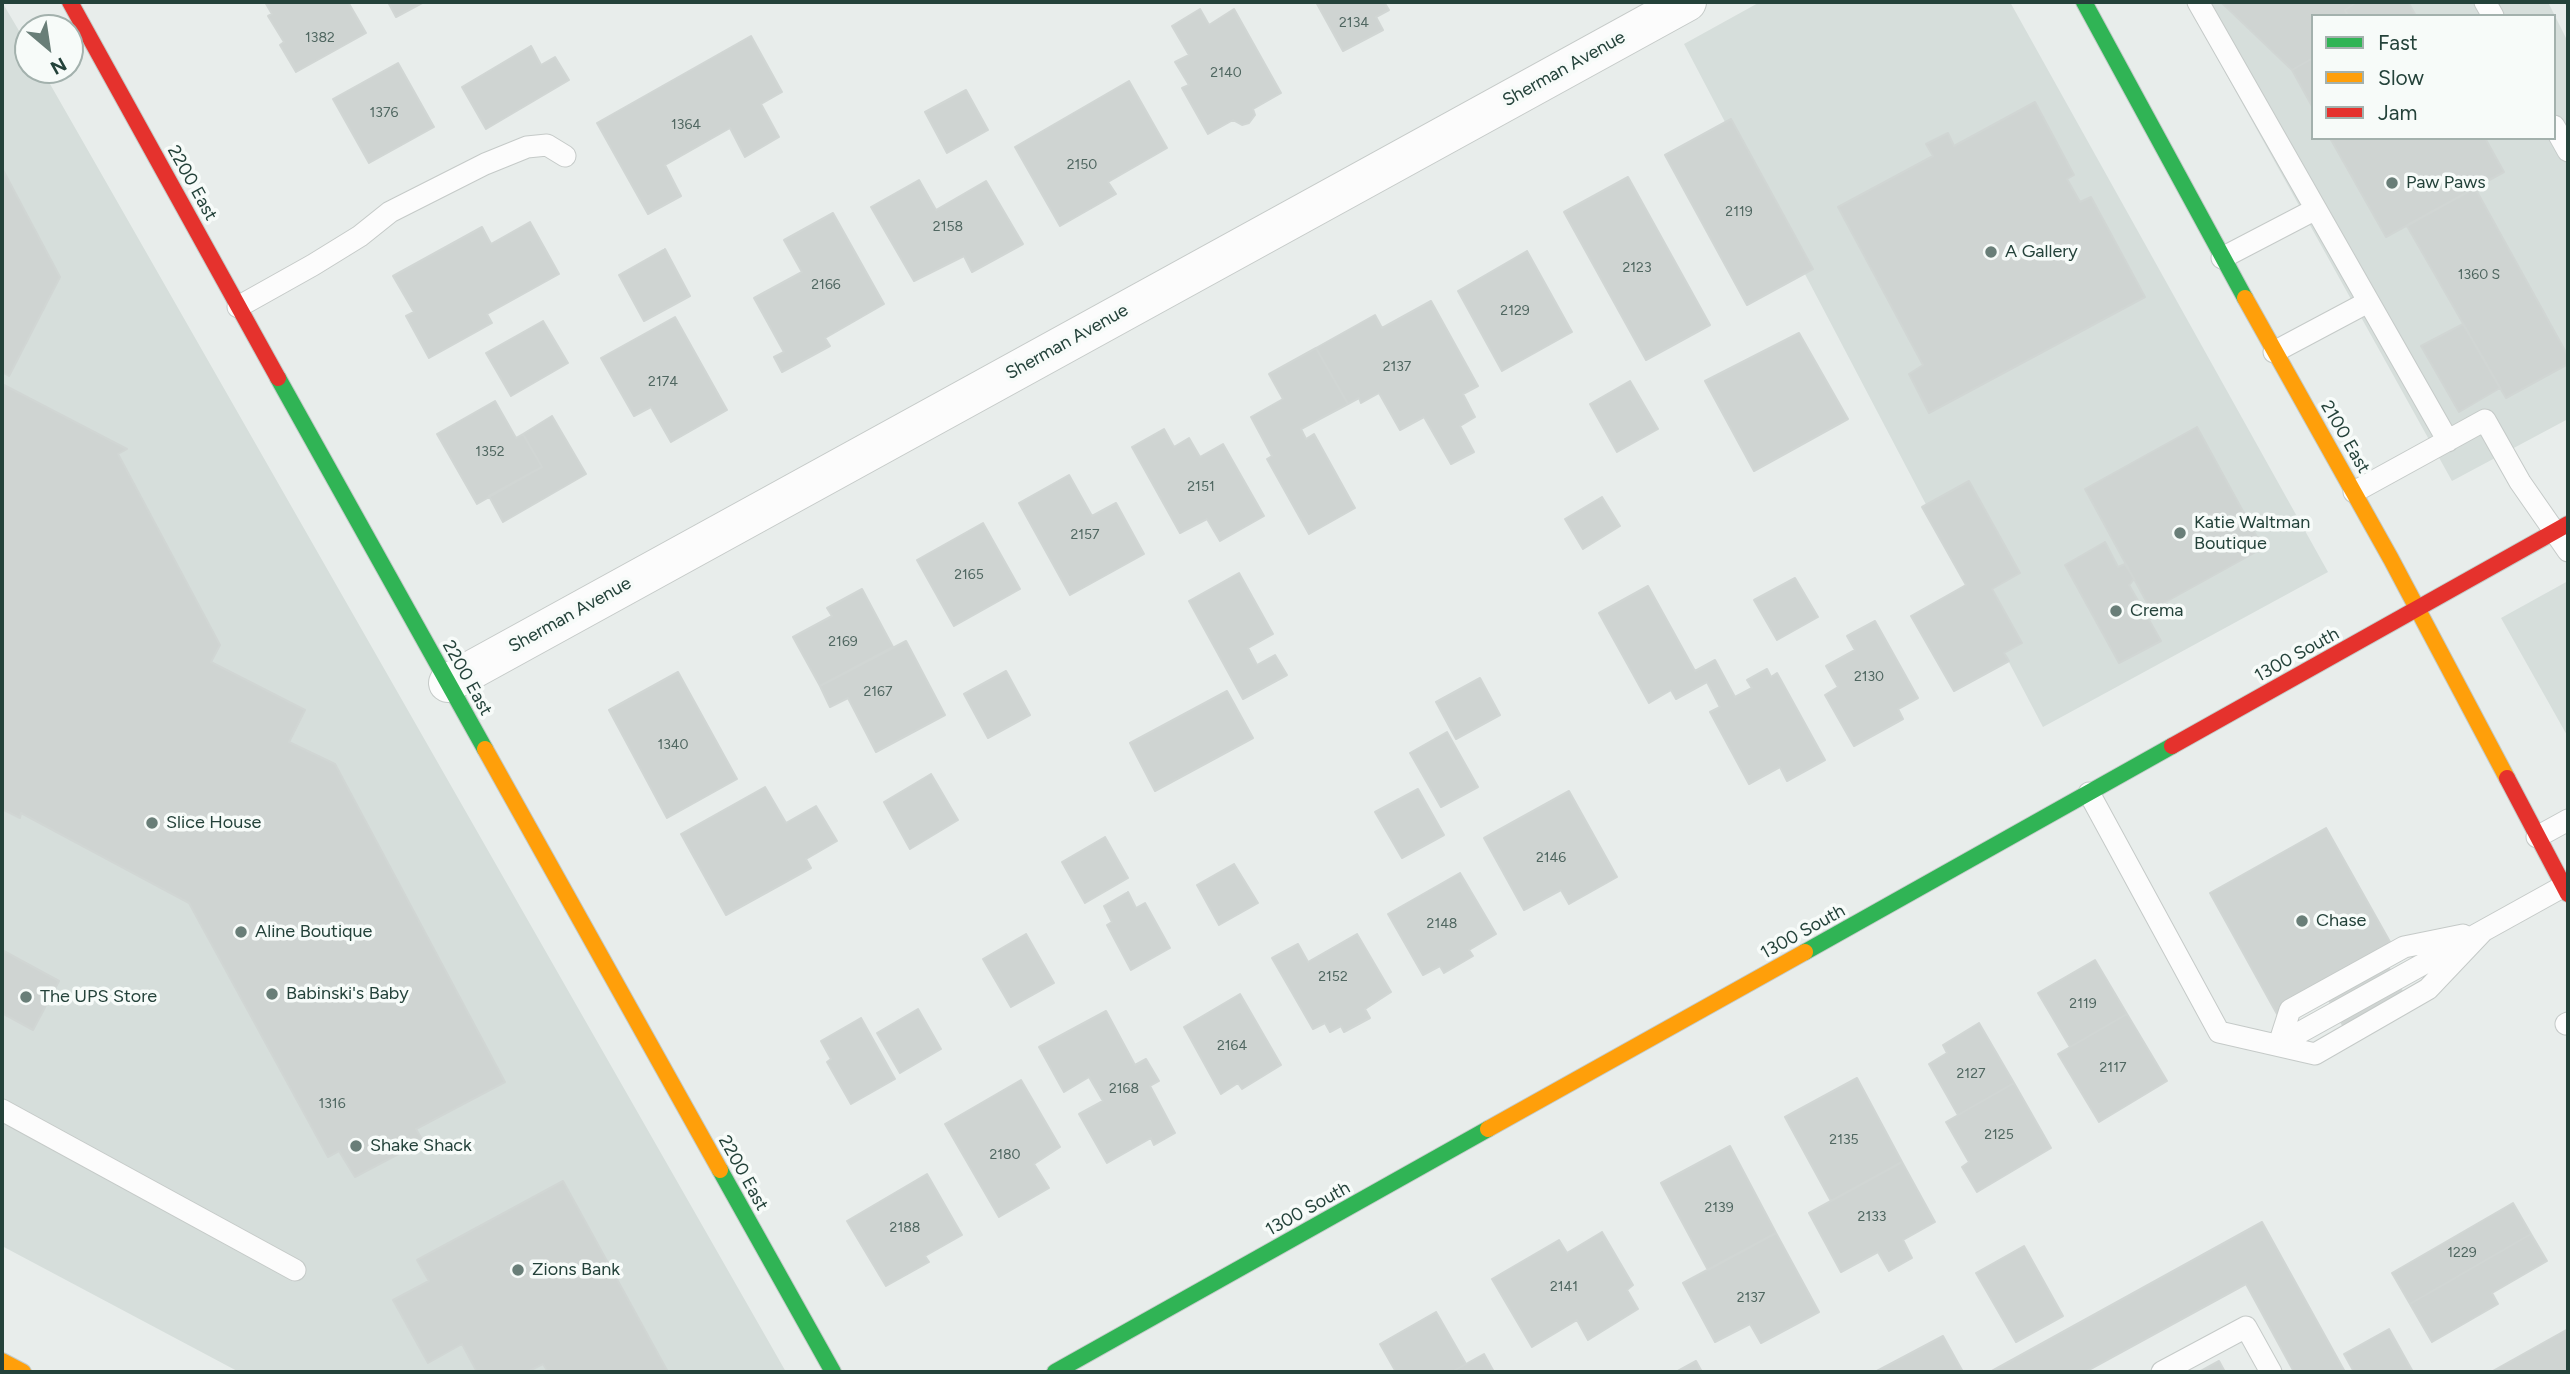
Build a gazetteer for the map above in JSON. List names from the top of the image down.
{
  "streets": {
    "street": [
      "Sherman Avenue",
      "2200 East",
      "2100 East",
      "1300 South"
    ]
  },
  "crossings": [
    ["Sherman Avenue", "2200 East"],
    ["2100 East", "1300 South"]
  ],
  "places": [
    "Paw Paws",
    "A Gallery",
    "Katie Waltman Boutique",
    "Crema",
    "Slice House",
    "Chase",
    "Aline Boutique",
    "Babinski's Baby",
    "The UPS Store",
    "Shake Shack",
    "Zions Bank"
  ],
  "house_numbers": [
    "2134",
    "1382",
    "2140",
    "1376",
    "1364",
    "2150",
    "2119",
    "2158",
    "2123",
    "1360 S",
    "2166",
    "2129",
    "2137",
    "2174",
    "1352",
    "2151",
    "2157",
    "2165",
    "2169",
    "2130",
    "2167",
    "1340",
    "2146",
    "2148",
    "2152",
    "2119",
    "2164",
    "2117",
    "2127",
    "2168",
    "1316",
    "2125",
    "2135",
    "2180",
    "2139",
    "2133",
    "2188",
    "1229",
    "2141",
    "2137"
  ],
  "legend": ["Fast", "Slow", "Jam"],
  "north": "bottom right"
}
